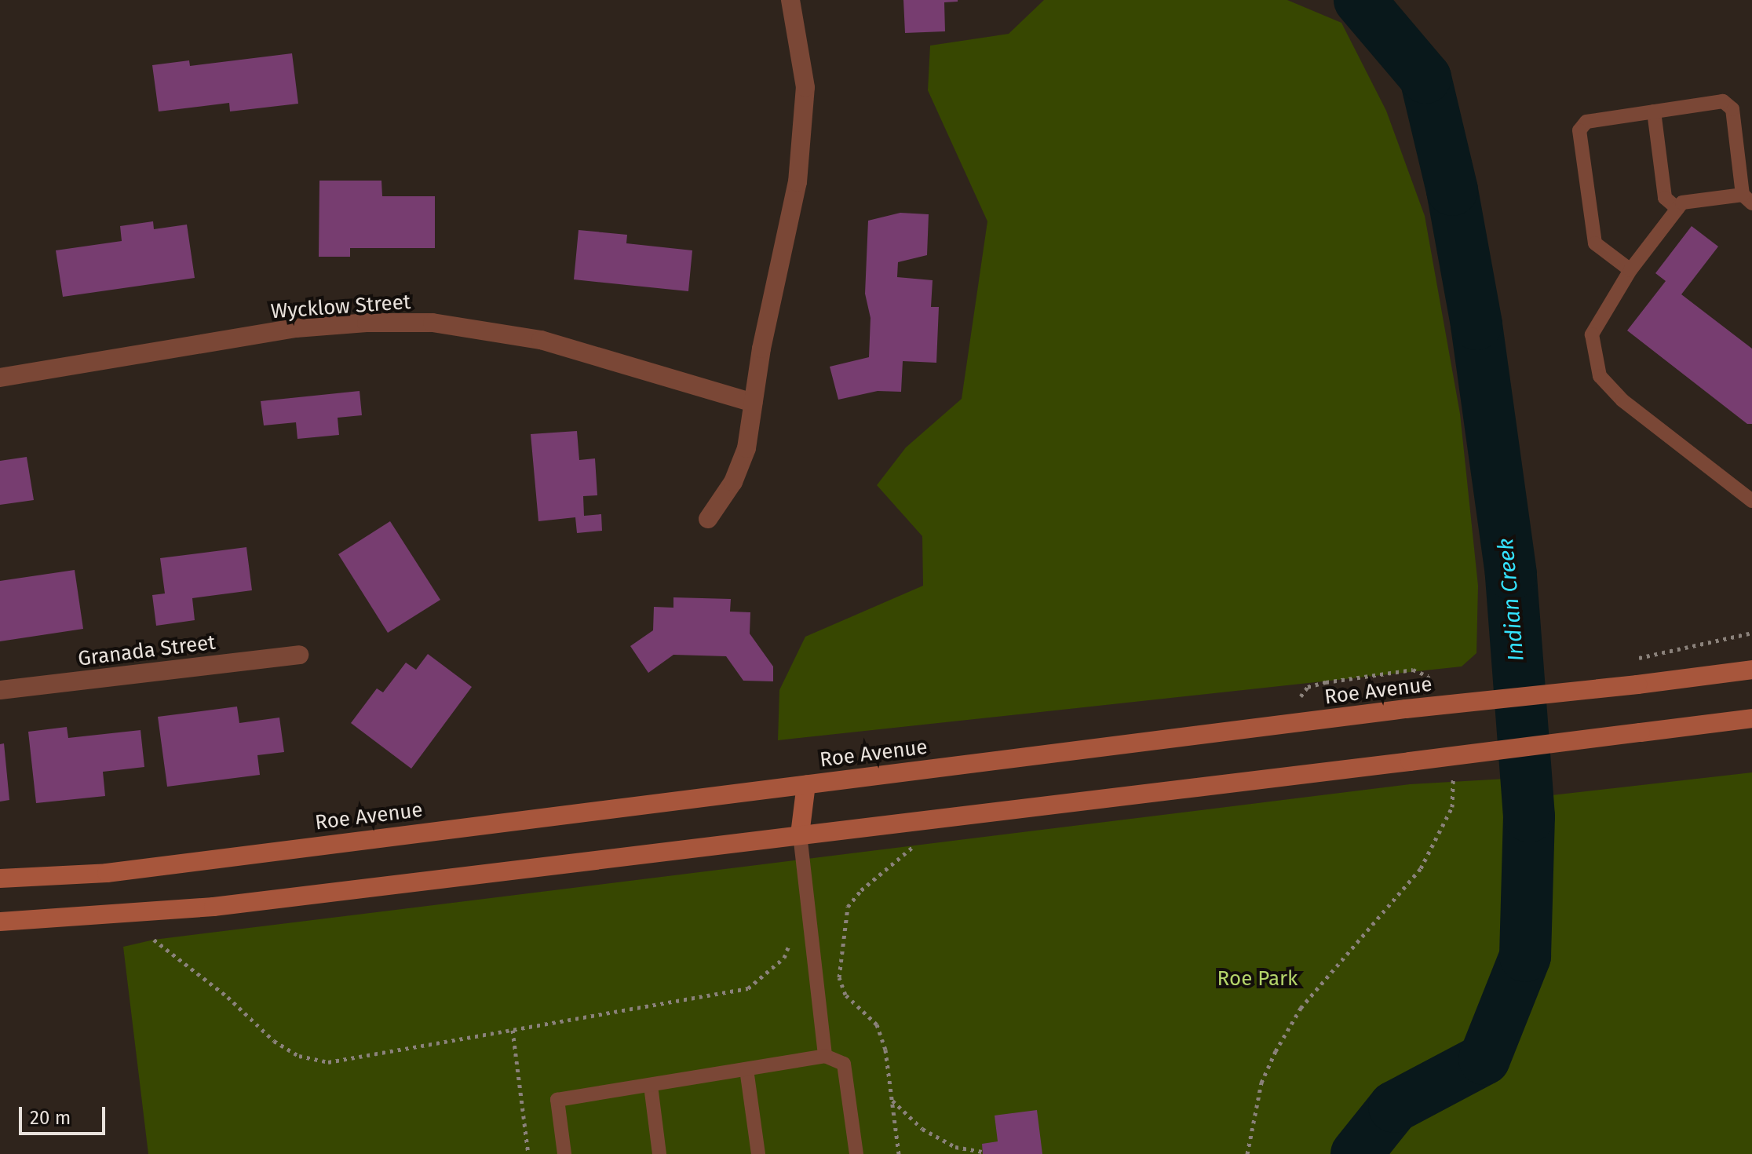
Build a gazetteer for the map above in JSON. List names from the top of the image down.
{
  "streets": {
    "main road": ["Roe Avenue"],
    "street": ["Wycklow Street", "Granada Street"]
  },
  "water": ["Indian Creek"],
  "parks": ["Roe Park"],
  "scale_bar": "20 m"
}
